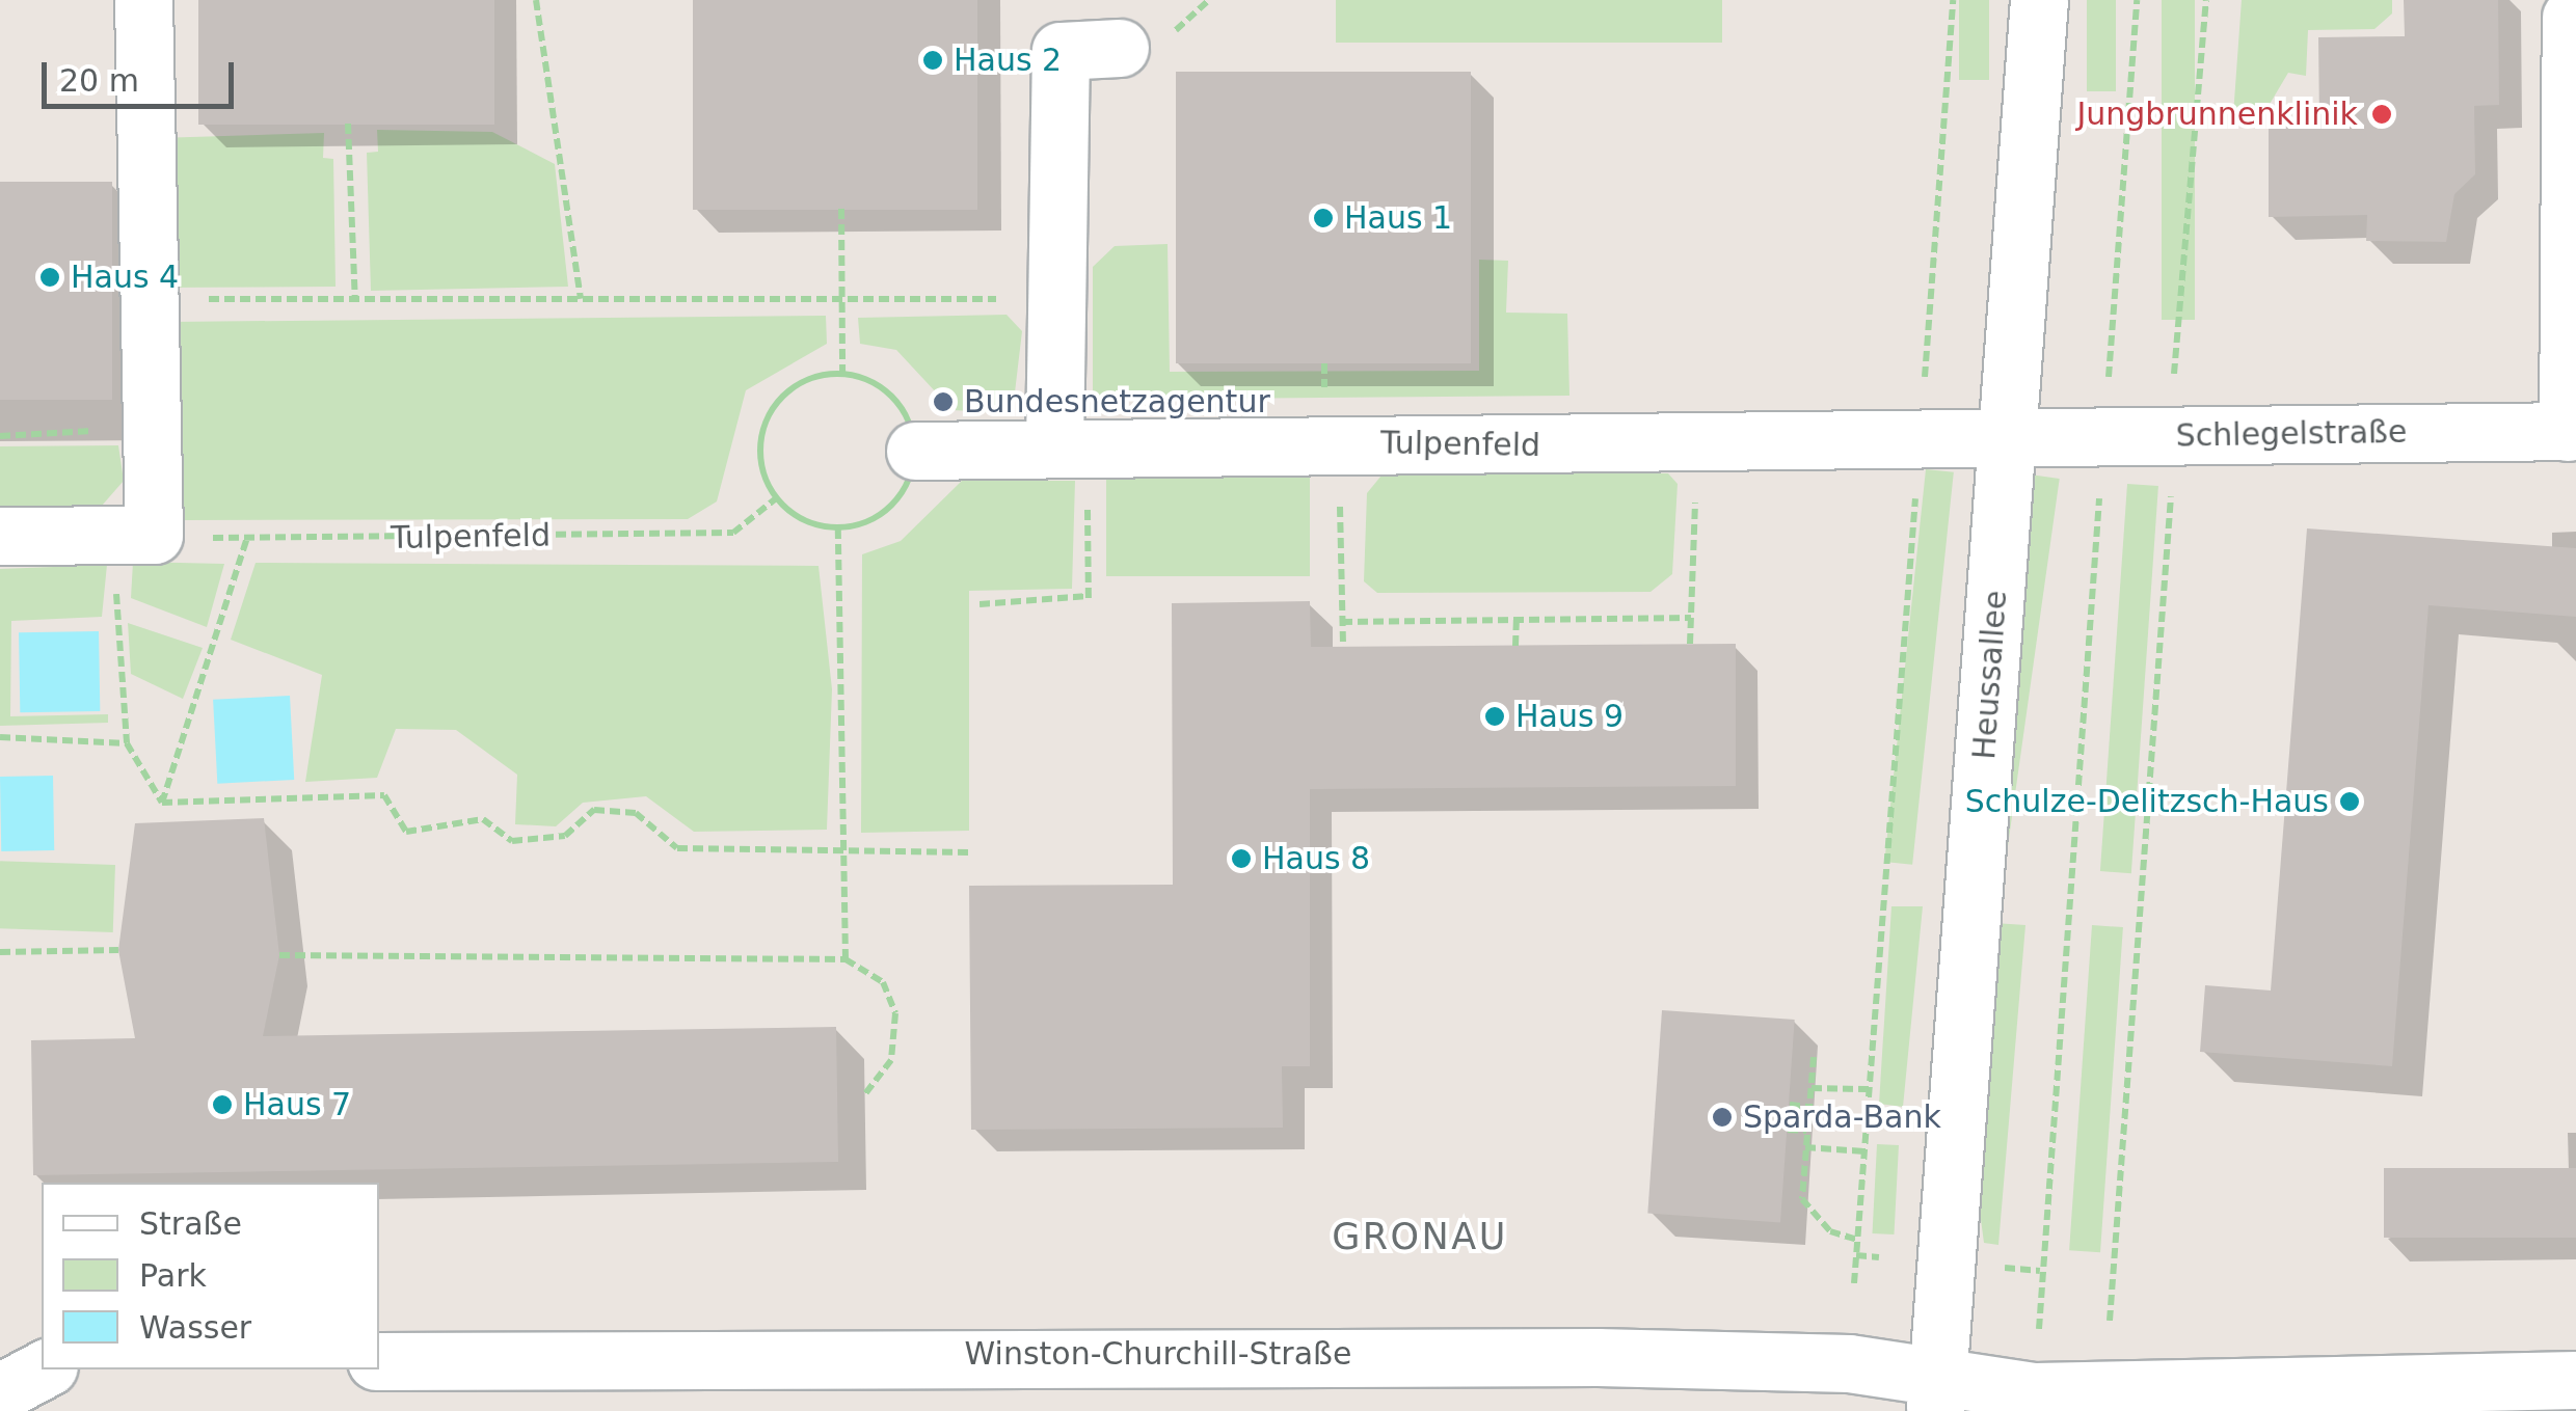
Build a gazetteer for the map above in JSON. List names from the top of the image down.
{
  "streets": {
    "street": [
      "Schlegelstraße",
      "Tulpenfeld",
      "Heussallee",
      "Winston-Churchill-Straße"
    ]
  },
  "crossings": [
    ["Schlegelstraße", "Tulpenfeld"],
    ["Schlegelstraße", "Heussallee"],
    ["Tulpenfeld", "Heussallee"],
    ["Heussallee", "Winston-Churchill-Straße"]
  ],
  "districts": ["GRONAU"],
  "places": [
    "Haus 2",
    "Jungbrunnenklinik",
    "Haus 1",
    "Haus 4",
    "Bundesnetzagentur",
    "Haus 9",
    "Schulze-Delitzsch-Haus",
    "Haus 8",
    "Haus 7",
    "Sparda-Bank"
  ],
  "legend": ["Straße", "Park", "Wasser"],
  "scale_bar": "20 m"
}
